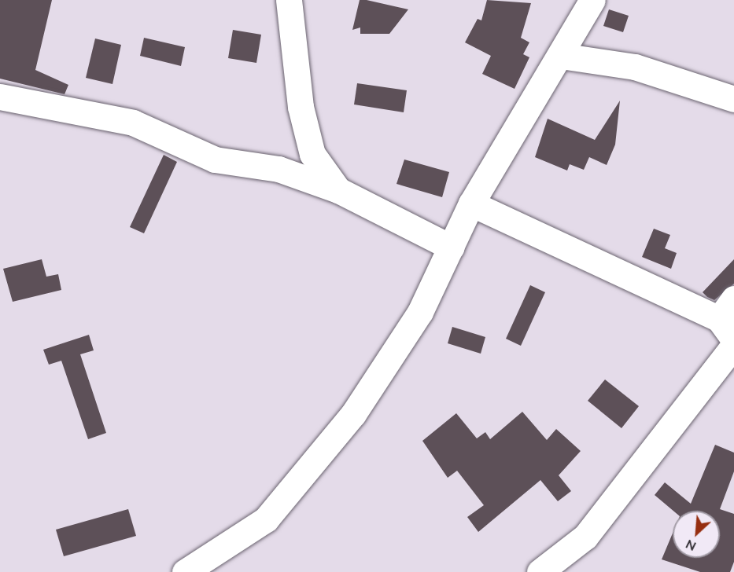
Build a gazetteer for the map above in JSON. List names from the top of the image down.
{
  "north": "bottom left"
}
